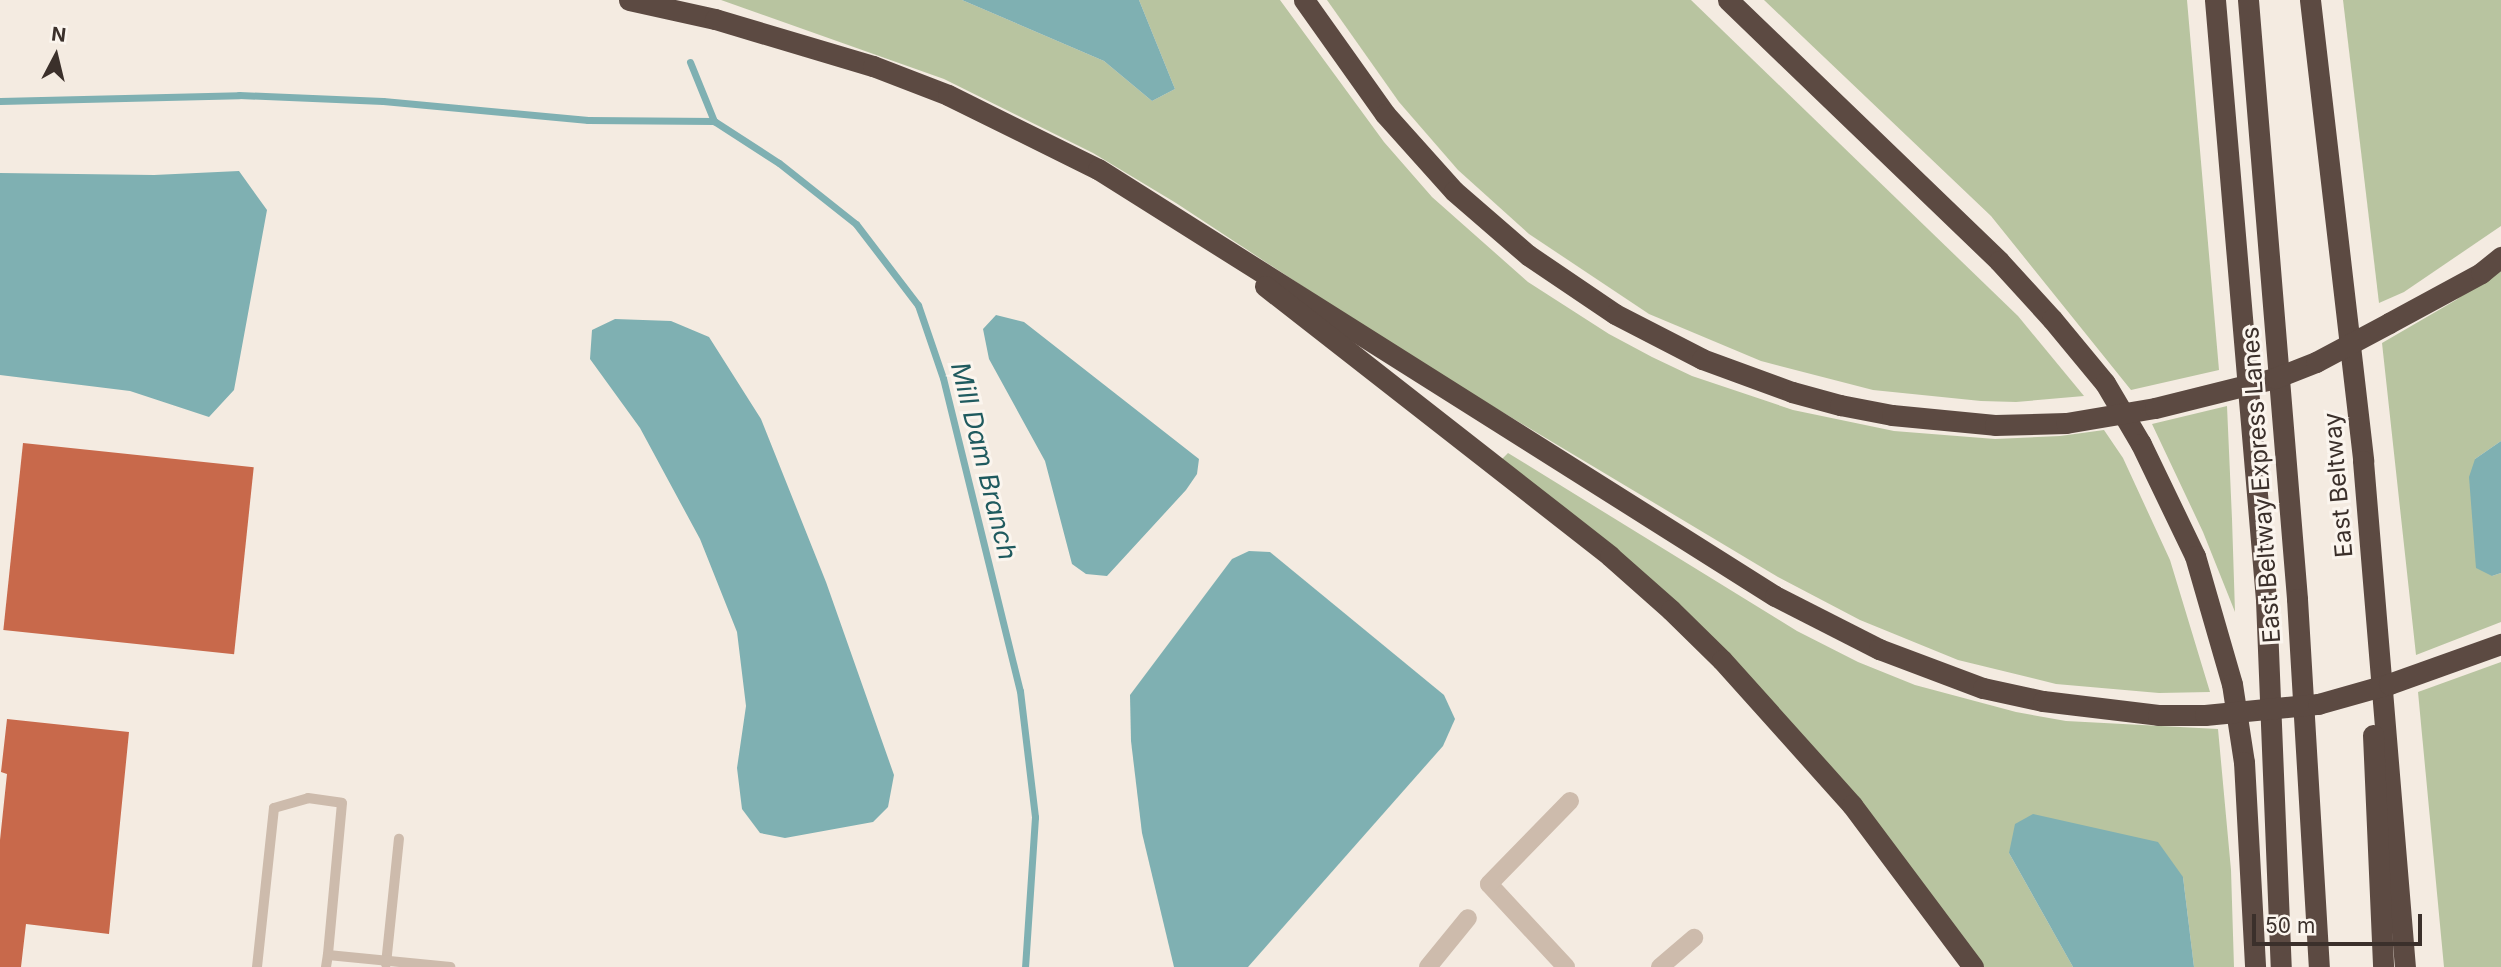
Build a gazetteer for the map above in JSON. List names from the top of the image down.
{
  "streets": {
    "highway": ["East Beltway Express Lanes", "East Beltway"]
  },
  "water": ["Mill Dam Branch"],
  "scale_bar": "50 m",
  "north": "top"
}
